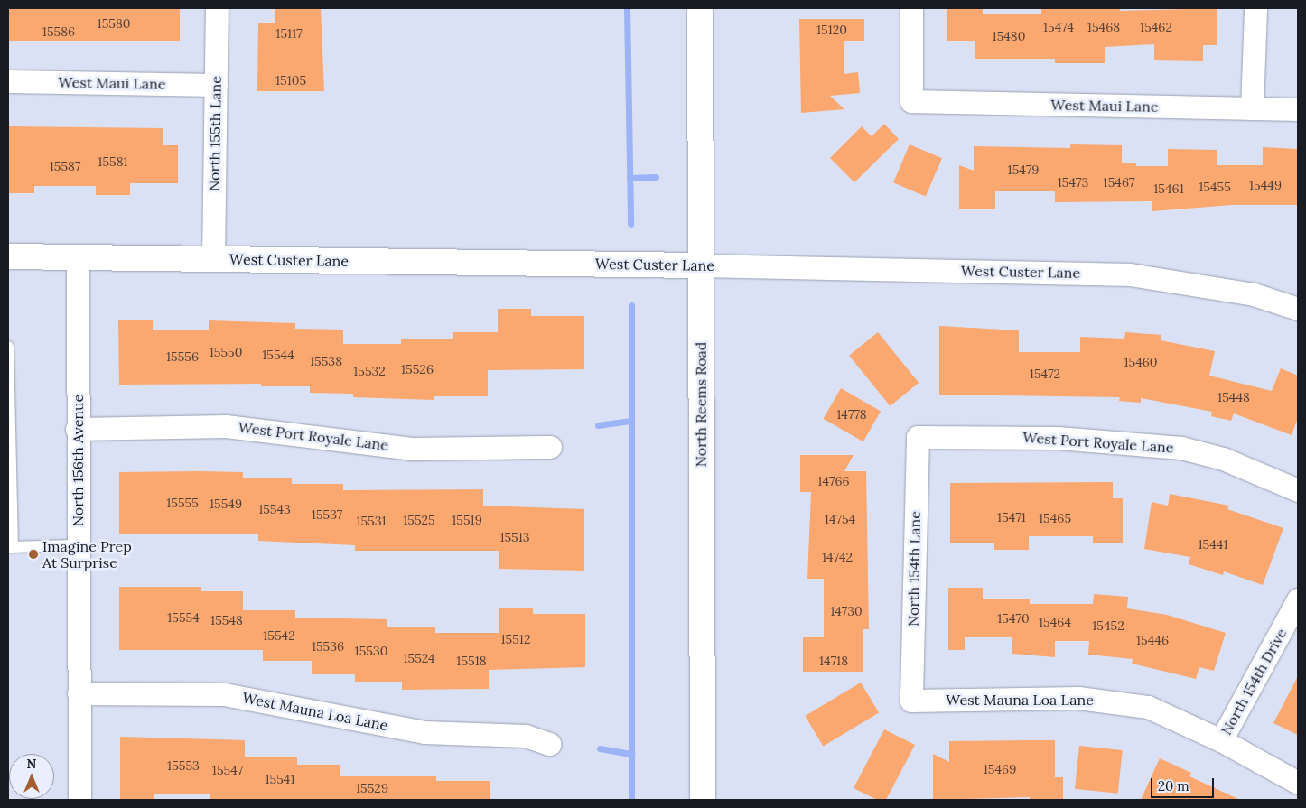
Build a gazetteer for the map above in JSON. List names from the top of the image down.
{
  "streets": {
    "main road": ["West Custer Lane", "North Reems Road"],
    "street": [
      "West Maui Lane",
      "North 155th Lane",
      "West Port Royale Lane",
      "North 156th Avenue",
      "North 154th Lane",
      "North 154th Drive",
      "West Mauna Loa Lane"
    ]
  },
  "crossings": [
    ["West Maui Lane", "North 155th Lane"],
    ["North 155th Lane", "West Custer Lane"],
    ["West Custer Lane", "North Reems Road"],
    ["West Custer Lane", "North 156th Avenue"],
    ["West Port Royale Lane", "North 156th Avenue"],
    ["West Port Royale Lane", "North 154th Lane"],
    ["North 156th Avenue", "West Mauna Loa Lane"],
    ["North 154th Lane", "West Mauna Loa Lane"],
    ["North 154th Drive", "West Mauna Loa Lane"]
  ],
  "places": ["Imagine Prep At Surprise"],
  "house_numbers": [
    "15580",
    "15474",
    "15468",
    "15462",
    "15120",
    "15586",
    "15117",
    "15480",
    "15105",
    "15581",
    "15587",
    "15479",
    "15473",
    "15467",
    "15449",
    "15455",
    "15461",
    "15550",
    "15544",
    "15556",
    "15538",
    "15460",
    "15526",
    "15532",
    "15472",
    "15448",
    "14778",
    "14766",
    "15555",
    "15549",
    "15543",
    "15537",
    "15471",
    "15465",
    "14754",
    "15525",
    "15519",
    "15531",
    "15513",
    "15441",
    "14742",
    "14730",
    "15554",
    "15470",
    "15548",
    "15464",
    "15452",
    "15542",
    "15512",
    "15446",
    "15536",
    "15530",
    "15524",
    "15518",
    "14718",
    "15553",
    "15469",
    "15547",
    "15541",
    "15529"
  ],
  "scale_bar": "20 m",
  "north": "top"
}
